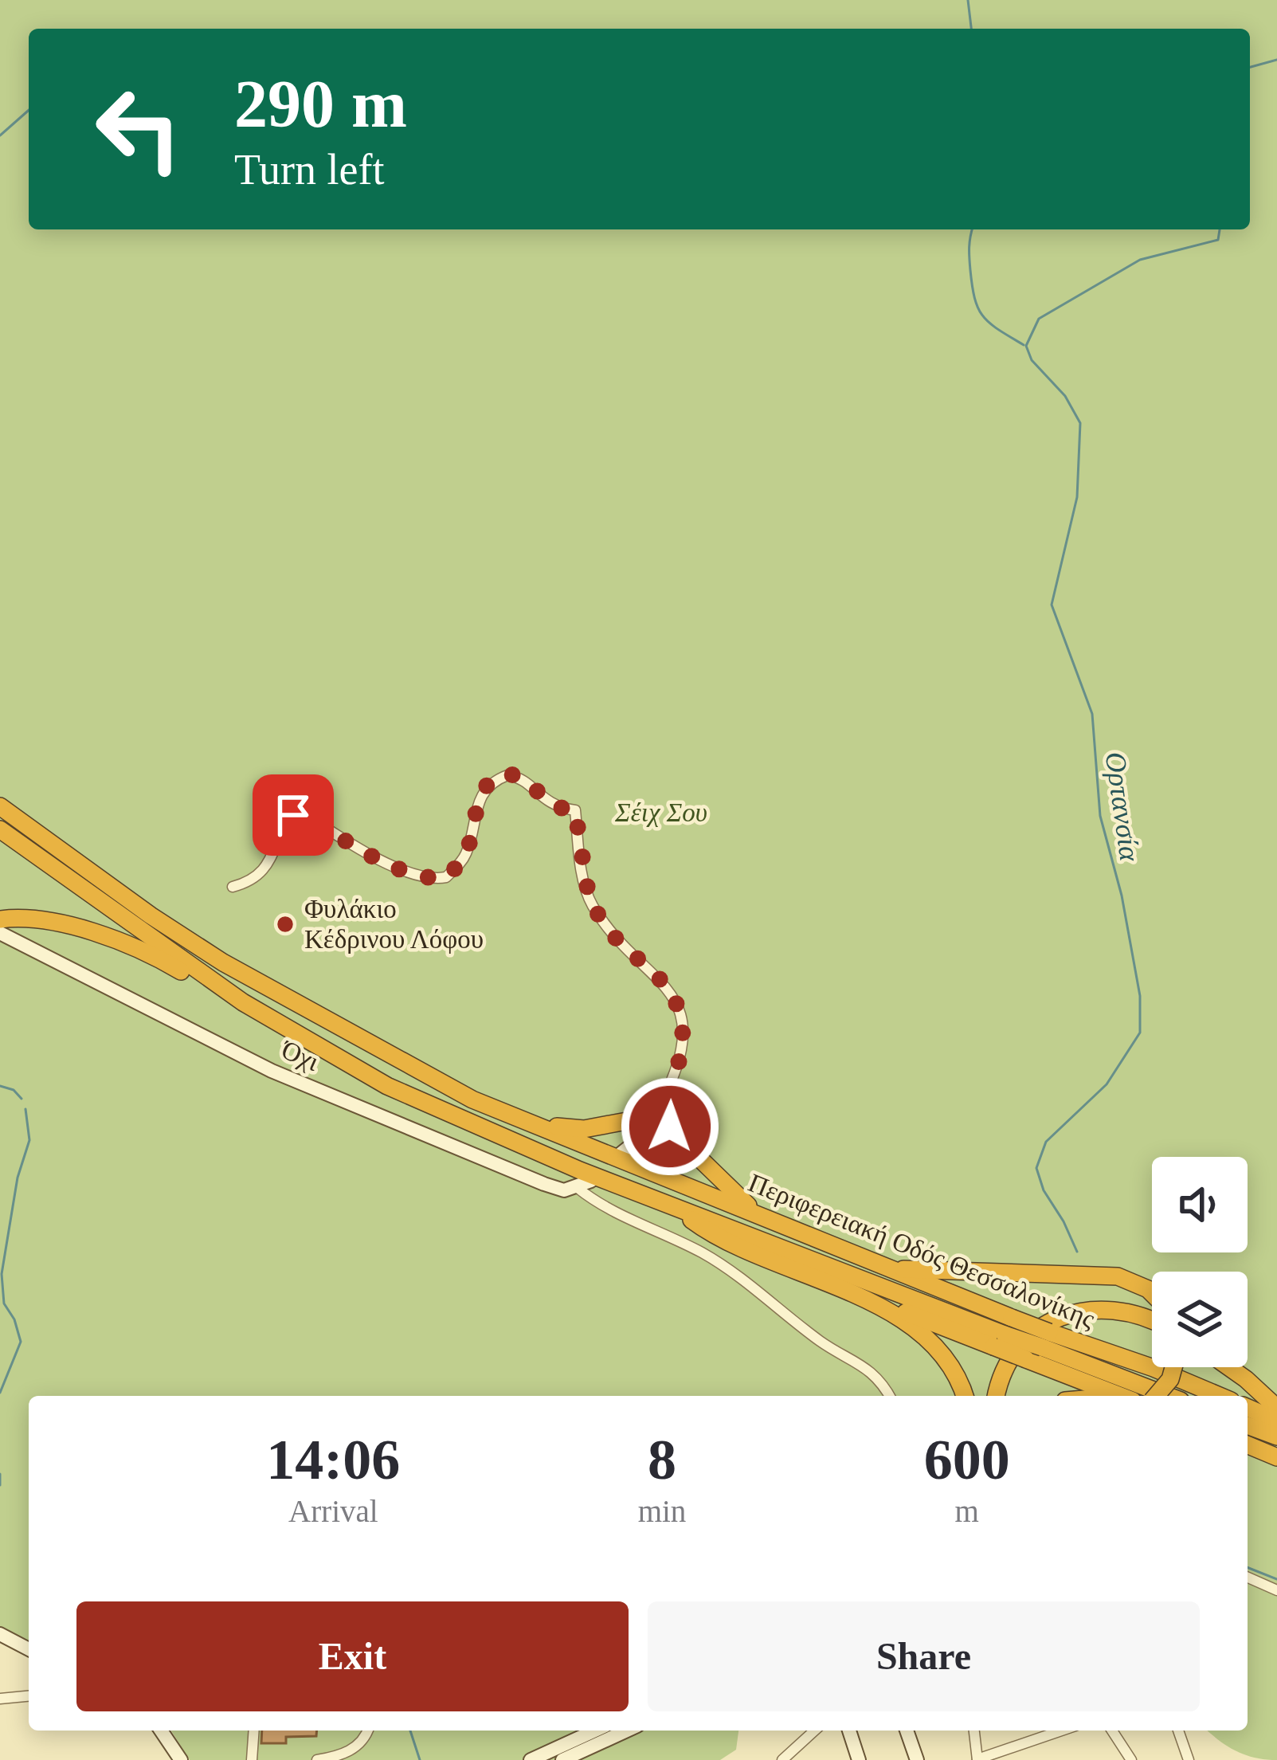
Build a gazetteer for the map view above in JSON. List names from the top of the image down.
{
  "streets": {
    "highway": ["Περιφερειακή Οδός Θεσσαλονίκης"],
    "main road": ["Όχι"]
  },
  "water": ["Ορτανσία"],
  "parks": ["Σέιχ Σου"],
  "places": ["Φυλάκιο Κέδρινου Λόφου"],
  "page": {
    "turn": ["290 m", "Turn left"],
    "eta": [
      "14:06",
      "Arrival",
      "8",
      "min",
      "600",
      "m"
    ],
    "buttons": ["Exit", "Share"]
  }
}
